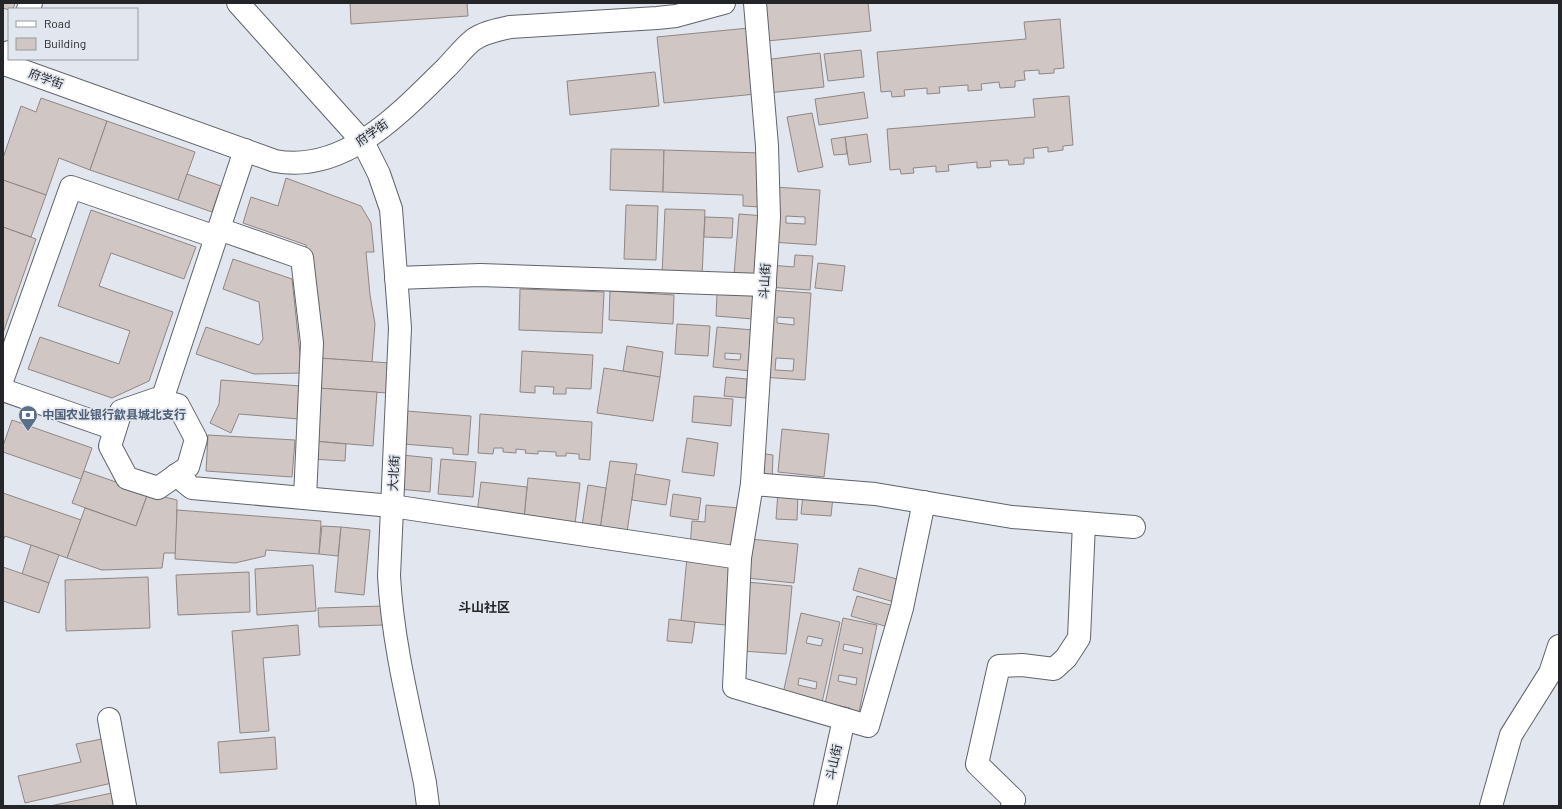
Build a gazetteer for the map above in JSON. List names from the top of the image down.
{
  "streets": {
    "street": ["府学街", "斗山街", "大北街"]
  },
  "crossings": [
    ["府学街", "大北街"]
  ],
  "districts": ["斗山社区"],
  "places": {
    "bank": ["中国农业银行歙县城北支行"]
  },
  "legend": ["Road", "Building"]
}
